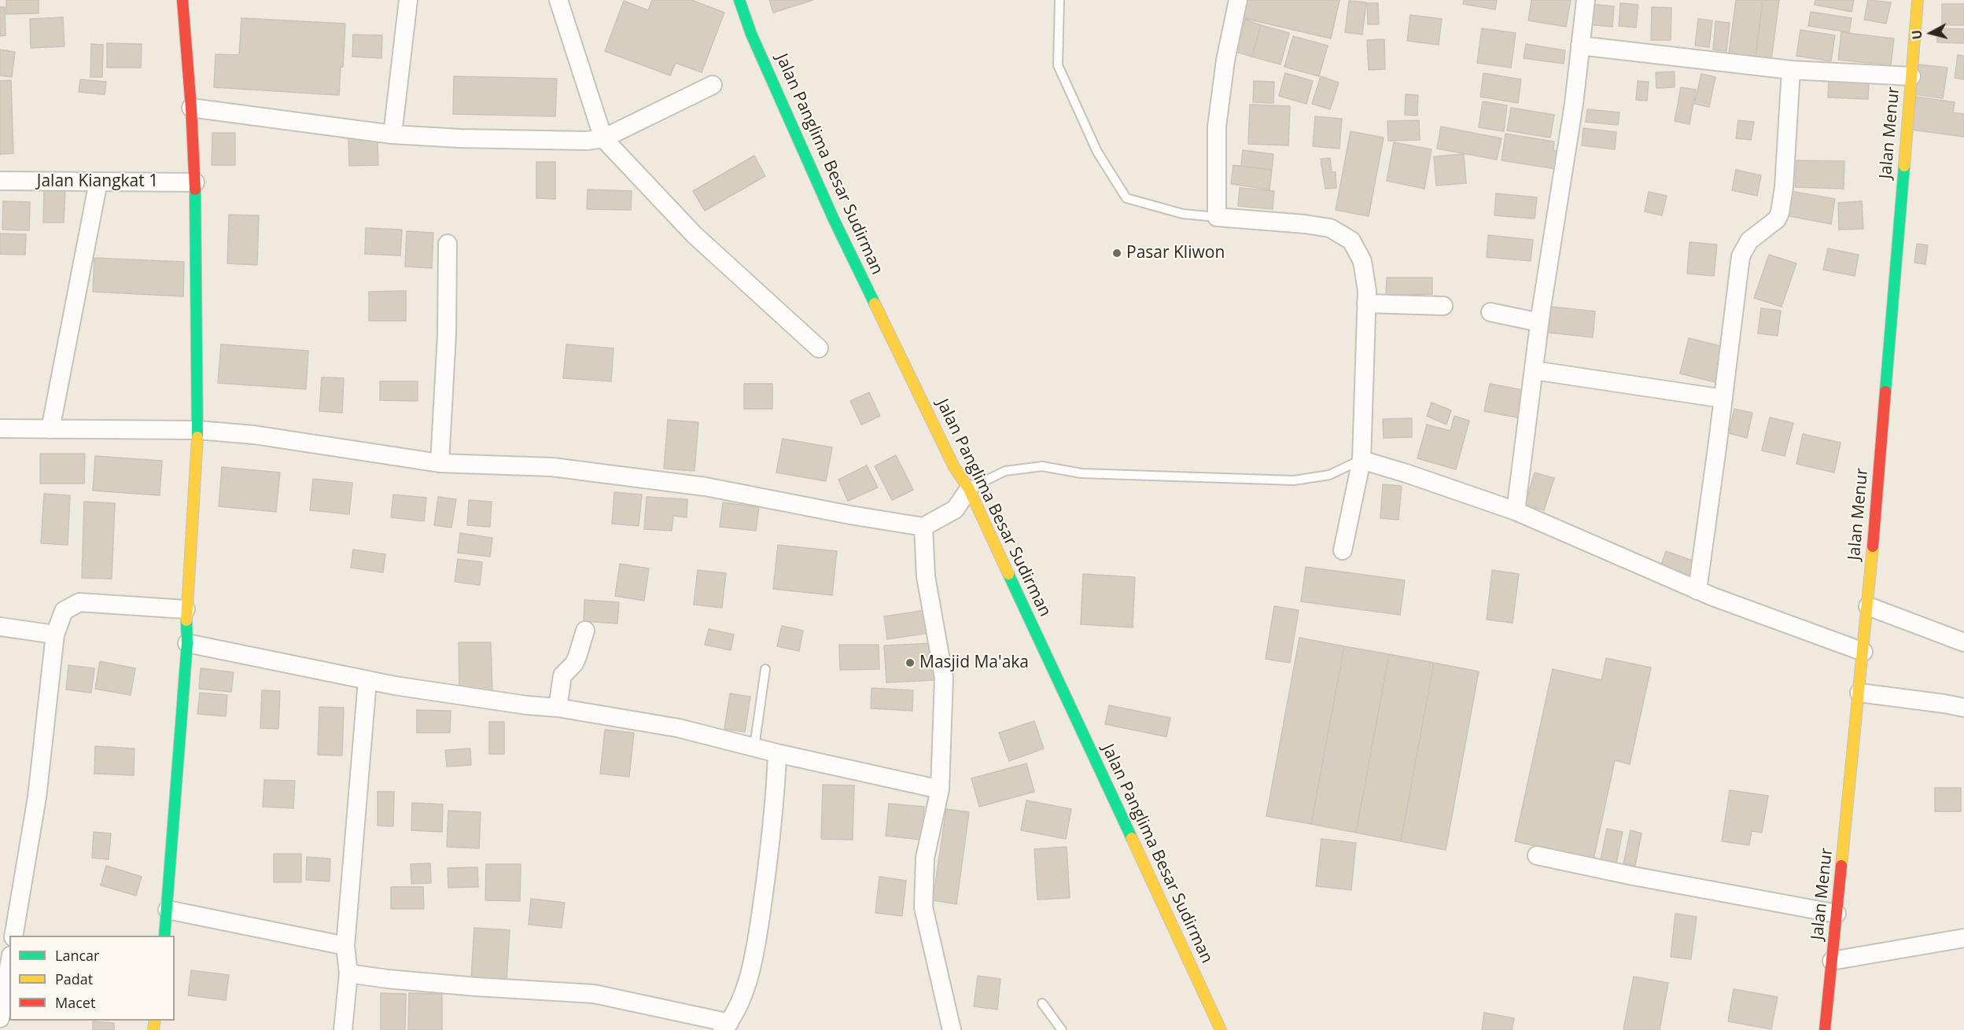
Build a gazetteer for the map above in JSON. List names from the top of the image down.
{
  "streets": {
    "street": ["Jalan Menur", "Jalan Panglima Besar Sudirman", "Jalan Kiangkat 1"]
  },
  "places": ["Pasar Kliwon", "Masjid Ma'aka"],
  "legend": ["Lancar", "Padat", "Macet"],
  "north": "left"
}
